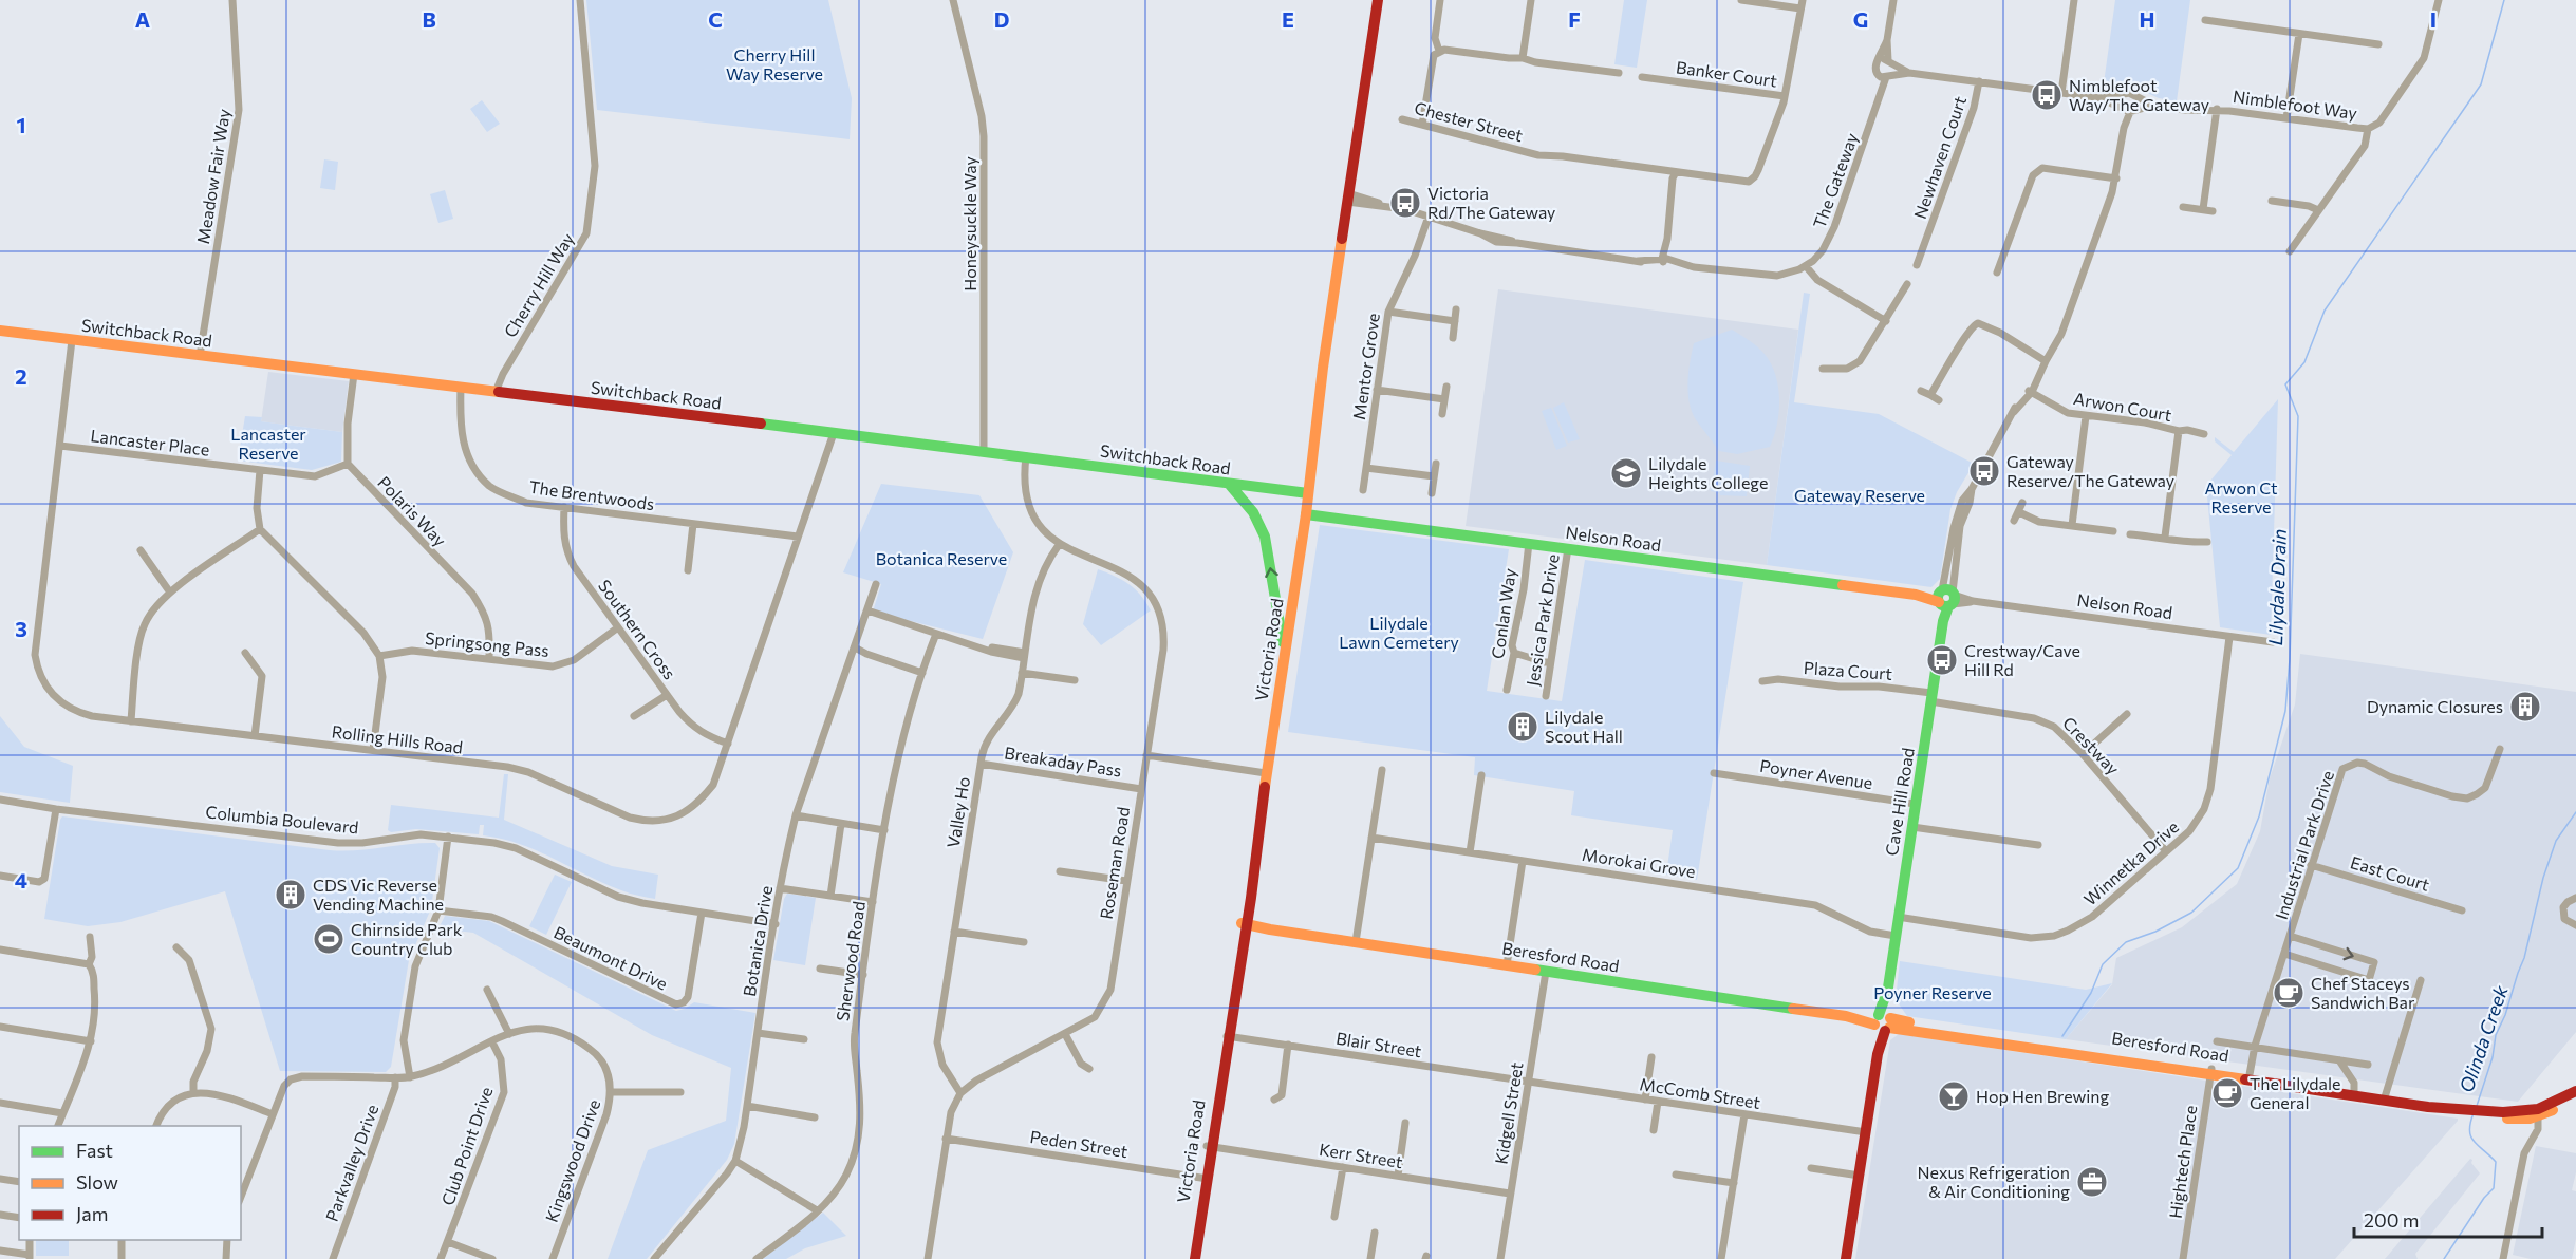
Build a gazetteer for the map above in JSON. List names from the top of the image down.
{
  "streets": {
    "main road": [
      "Switchback Road",
      "Nelson Road",
      "Victoria Road",
      "Cave Hill Road",
      "Beresford Road"
    ],
    "street": [
      "Banker Court",
      "Nimblefoot Way",
      "Chester Street",
      "Newhaven Court",
      "Meadow Fair Way",
      "The Gateway",
      "Honeysuckle Way",
      "Cherry Hill Way",
      "Mentor Grove",
      "Arwon Court",
      "Lancaster Place",
      "The Brentwoods",
      "Polaris Way",
      "Conlan Way",
      "Jessica Park Drive",
      "Southern Cross",
      "Springsong Pass",
      "Plaza Court",
      "Rolling Hills Road",
      "Crestway",
      "Breakaday Pass",
      "Poyner Avenue",
      "Valley Ho",
      "Columbia Boulevard",
      "Industrial Park Drive",
      "Roseman Road",
      "Morokai Grove",
      "Winnetka Drive",
      "East Court",
      "Botanica Drive",
      "Beaumont Drive",
      "Sherwood Road",
      "Blair Street",
      "McComb Street",
      "Kidgell Street",
      "Peden Street",
      "Club Point Drive",
      "Kerr Street",
      "Kingswood Drive",
      "Hightech Place",
      "Parkvalley Drive"
    ]
  },
  "crossings": [
    ["Banker Court", "Chester Street"],
    ["Meadow Fair Way", "Switchback Road"],
    ["Honeysuckle Way", "Switchback Road"],
    ["Cherry Hill Way", "Switchback Road"],
    ["Switchback Road", "The Brentwoods"],
    ["Switchback Road", "Victoria Road"],
    ["Switchback Road", "Rolling Hills Road"],
    ["Switchback Road", "Roseman Road"],
    ["Lancaster Place", "Polaris Way"],
    ["Lancaster Place", "Rolling Hills Road"],
    ["The Brentwoods", "Southern Cross"],
    ["The Brentwoods", "Rolling Hills Road"],
    ["Polaris Way", "Springsong Pass"],
    ["Nelson Road", "Conlan Way"],
    ["Nelson Road", "Jessica Park Drive"],
    ["Nelson Road", "Victoria Road"],
    ["Nelson Road", "Cave Hill Road"],
    ["Nelson Road", "Winnetka Drive"],
    ["Southern Cross", "Springsong Pass"],
    ["Southern Cross", "Rolling Hills Road"],
    ["Victoria Road", "Beresford Road"],
    ["Victoria Road", "Blair Street"],
    ["Victoria Road", "Peden Street"],
    ["Victoria Road", "Kerr Street"],
    ["Plaza Court", "Crestway"],
    ["Plaza Court", "Cave Hill Road"],
    ["Crestway", "Cave Hill Road"],
    ["Crestway", "Winnetka Drive"],
    ["Breakaday Pass", "Valley Ho"],
    ["Breakaday Pass", "Roseman Road"],
    ["Poyner Avenue", "Cave Hill Road"],
    ["Cave Hill Road", "Morokai Grove"],
    ["Cave Hill Road", "Winnetka Drive"],
    ["Cave Hill Road", "Beresford Road"],
    ["Cave Hill Road", "McComb Street"],
    ["Valley Ho", "Roseman Road"],
    ["Columbia Boulevard", "Botanica Drive"],
    ["Columbia Boulevard", "Beaumont Drive"],
    ["Industrial Park Drive", "East Court"],
    ["Industrial Park Drive", "Beresford Road"],
    ["Beresford Road", "Kidgell Street"],
    ["Beresford Road", "Hightech Place"],
    ["Blair Street", "McComb Street"],
    ["Blair Street", "Kidgell Street"],
    ["McComb Street", "Kidgell Street"],
    ["Kidgell Street", "Kerr Street"],
    ["Club Point Drive", "Kingswood Drive"],
    ["Kingswood Drive", "Parkvalley Drive"]
  ],
  "water": ["Lilydale Drain", "Olinda Creek"],
  "parks": [
    "Cherry Hill Way Reserve",
    "Lancaster Reserve",
    "Arwon Ct Reserve",
    "Gateway Reserve",
    "Botanica Reserve",
    "Lilydale Lawn Cemetery",
    "Poyner Reserve"
  ],
  "places": {
    "bus stop": [
      "Nimblefoot Way/The Gateway",
      "Victoria Rd/The Gateway",
      "Gateway Reserve/The Gateway",
      "Crestway/Cave Hill Rd"
    ],
    "school or university": ["Lilydale Heights College"],
    "building": ["Dynamic Closures", "Lilydale Scout Hall", "CDS Vic Reverse Vending Machine"],
    "sports": ["Chirnside Park Country Club"],
    "cafe": ["Chef Staceys Sandwich Bar", "The Lilydale General"],
    "bar": ["Hop Hen Brewing"],
    "office": ["Nexus Refrigeration & Air Conditioning"]
  },
  "legend": ["Fast", "Slow", "Jam"],
  "scale_bar": "200 m",
  "grid": {
    "columns": [
      "A",
      "B",
      "C",
      "D",
      "E",
      "F",
      "G",
      "H",
      "I"
    ],
    "rows": [
      "1",
      "2",
      "3",
      "4"
    ]
  }
}
